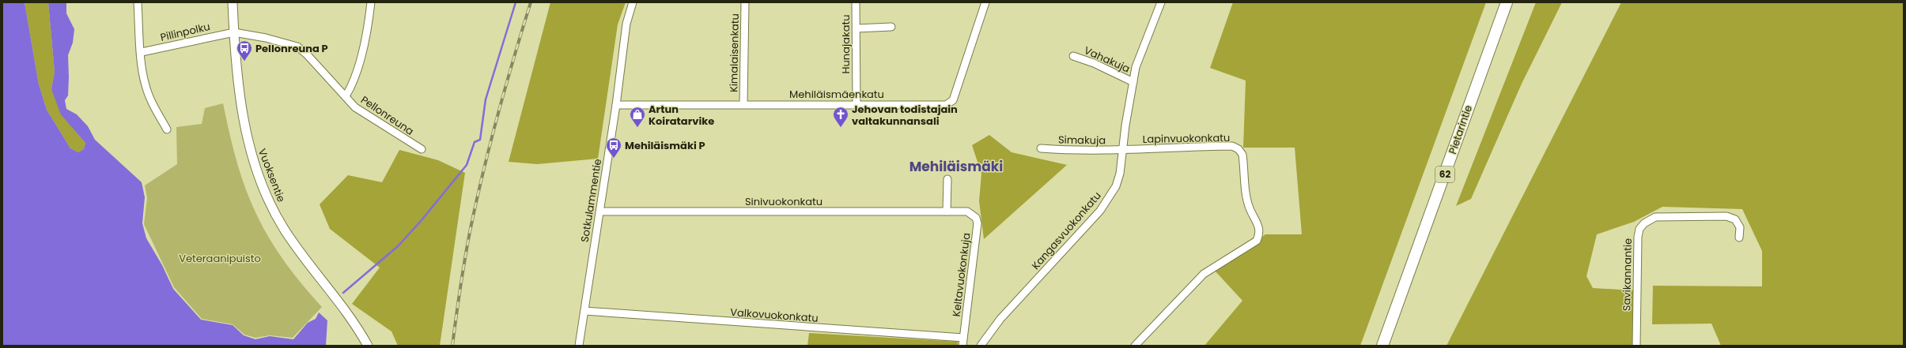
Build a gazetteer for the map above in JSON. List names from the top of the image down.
{
  "streets": {
    "main road": ["Pietarintie", "62"],
    "street": [
      "Pillinpolku",
      "Hunajakatu",
      "Kimalaisenkatu",
      "Vahakuja",
      "Mehiläismäenkatu",
      "Pellonreuna",
      "Lapinvuokonkatu",
      "Simakuja",
      "Vuoksentie",
      "Sotkulammentie",
      "Sinivuokonkatu",
      "Kangasvuokonkatu",
      "Keltavuokonkuja",
      "Savikannantie",
      "Valkovuokonkatu"
    ]
  },
  "crossings": [
    ["Pillinpolku", "Pellonreuna"],
    ["Pillinpolku", "Vuoksentie"],
    ["Hunajakatu", "Mehiläismäenkatu"],
    ["Kimalaisenkatu", "Mehiläismäenkatu"],
    ["Vahakuja", "Kangasvuokonkatu"],
    ["Mehiläismäenkatu", "Sotkulammentie"],
    ["Pellonreuna", "Vuoksentie"],
    ["Lapinvuokonkatu", "Simakuja"],
    ["Lapinvuokonkatu", "Kangasvuokonkatu"],
    ["Simakuja", "Kangasvuokonkatu"],
    ["Sotkulammentie", "Sinivuokonkatu"],
    ["Sotkulammentie", "Valkovuokonkatu"],
    ["Sinivuokonkatu", "Keltavuokonkuja"],
    ["Keltavuokonkuja", "Valkovuokonkatu"]
  ],
  "districts": ["Mehiläismäki"],
  "parks": ["Veteraanipuisto"],
  "places": {
    "bus stop": ["Pellonreuna P", "Mehiläismäki P"],
    "shop": ["Artun Koiratarvike"],
    "church": ["Jehovan todistajain valtakunnansali"]
  }
}
